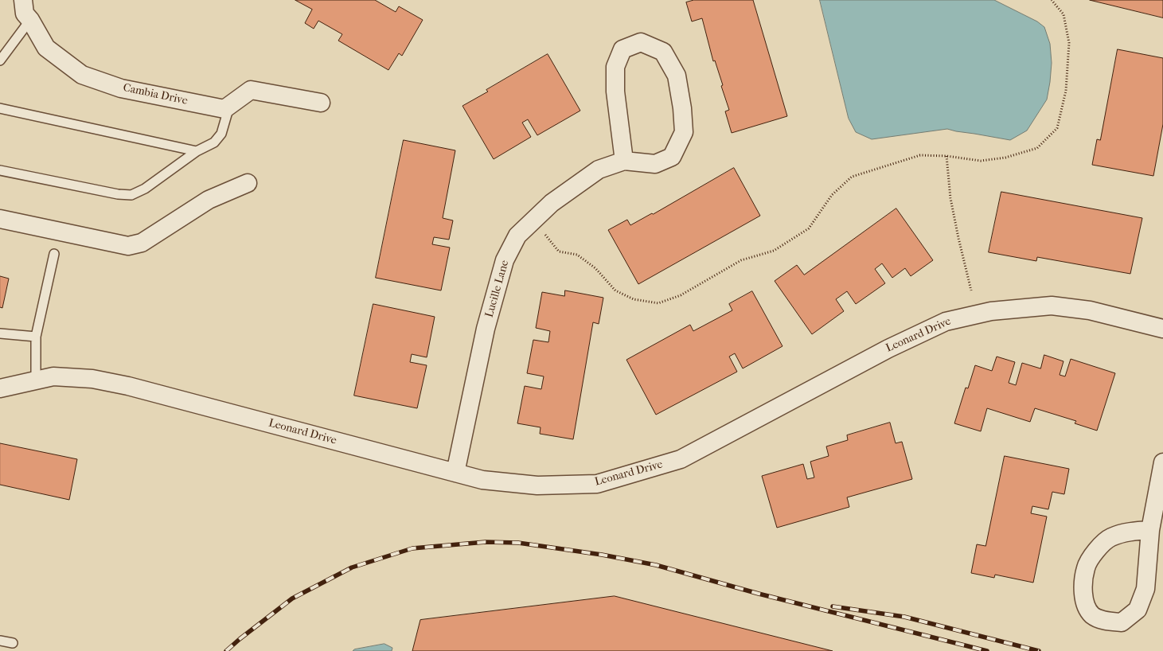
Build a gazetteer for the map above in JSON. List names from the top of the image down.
{
  "streets": {
    "street": ["Cambia Drive", "Lucille Lane", "Leonard Drive"]
  },
  "crossings": [
    ["Lucille Lane", "Leonard Drive"]
  ]
}
